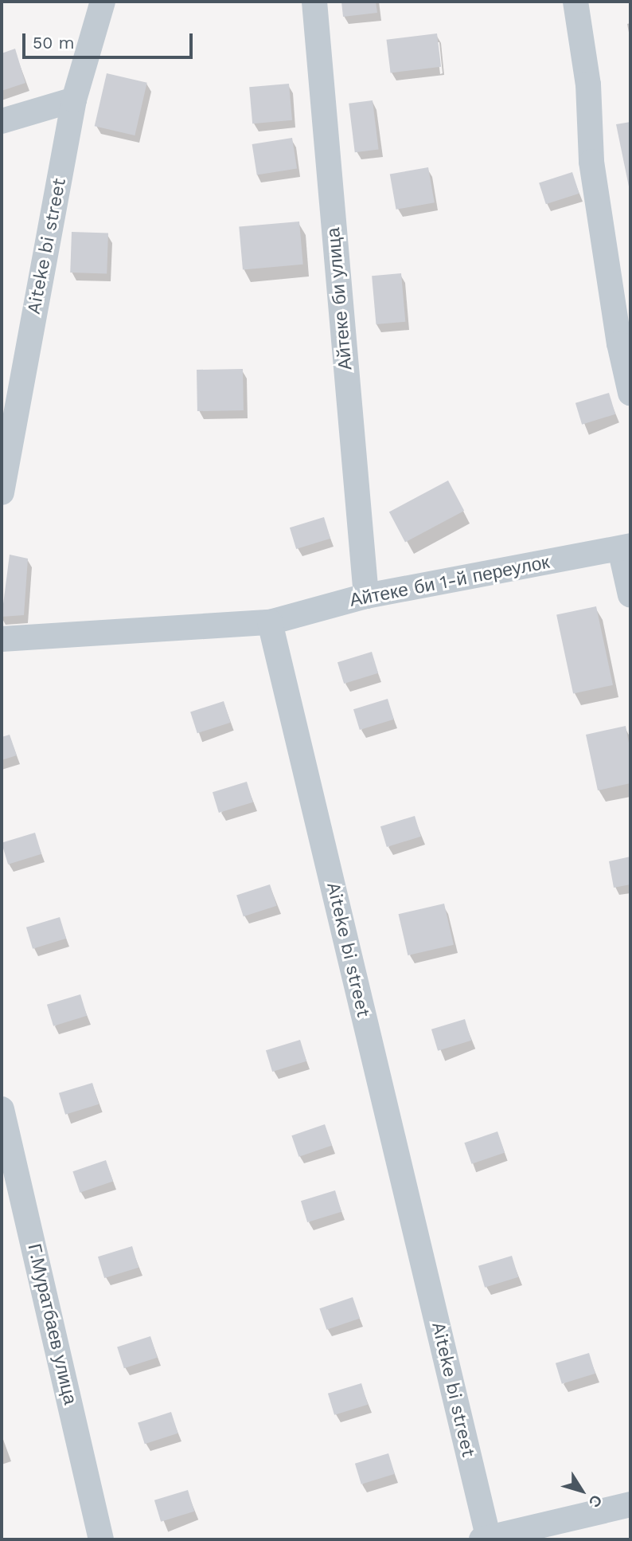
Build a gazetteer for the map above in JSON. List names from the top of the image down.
{
  "streets": {
    "street": [
      "Aiteke bi street",
      "Айтеке би улица",
      "Айтеке би 1-й переулок",
      "Г.Муратбаев улица"
    ]
  },
  "crossings": [
    ["Aiteke bi street", "Айтеке би 1-й переулок"],
    ["Айтеке би улица", "Айтеке би 1-й переулок"]
  ],
  "scale_bar": "50 m",
  "north": "bottom right"
}
